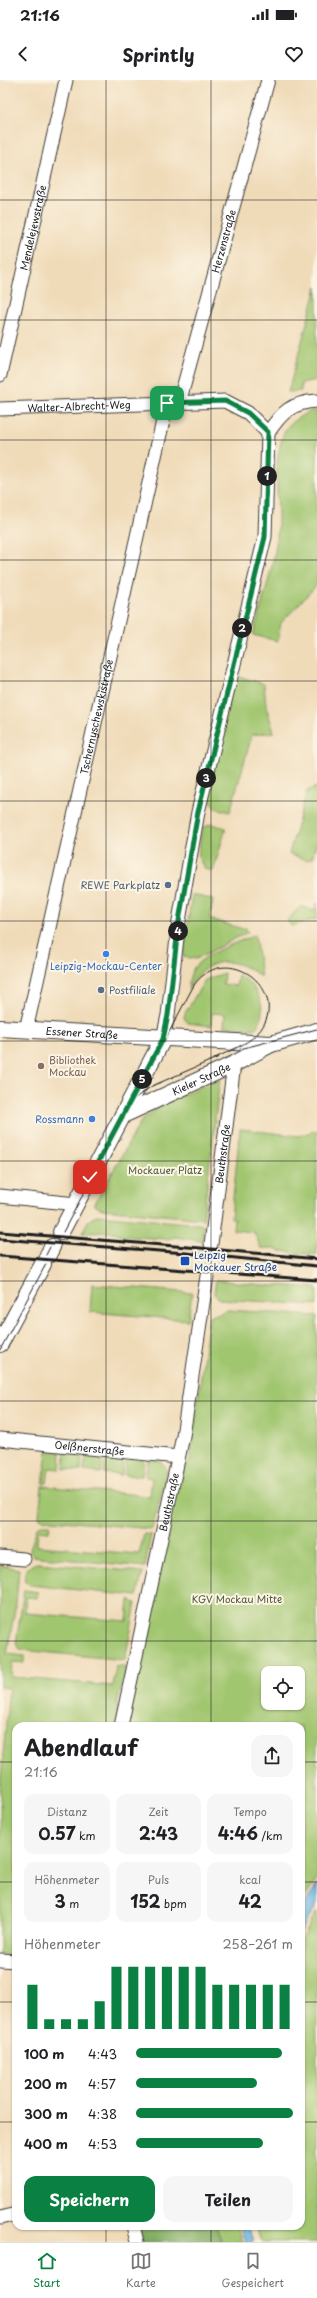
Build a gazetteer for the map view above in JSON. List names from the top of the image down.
{
  "streets": {
    "main road": ["Essener Straße", "Kieler Straße"],
    "street": [
      "Mendelejewstraße",
      "Herzenstraße",
      "Walter-Albrecht-Weg",
      "Tschernyschewskistraße",
      "Beuthstraße",
      "Oelßnerstraße"
    ]
  },
  "crossings": [
    ["Herzenstraße", "Walter-Albrecht-Weg"],
    ["Herzenstraße", "Tschernyschewskistraße"],
    ["Walter-Albrecht-Weg", "Tschernyschewskistraße"],
    ["Tschernyschewskistraße", "Essener Straße"],
    ["Essener Straße", "Kieler Straße"],
    ["Kieler Straße", "Beuthstraße"],
    ["Beuthstraße", "Oelßnerstraße"]
  ],
  "parks": ["Mockauer Platz", "KGV Mockau Mitte"],
  "places": {
    "other": [
      "REWE Parkplatz",
      "Leipzig-Mockau-Center",
      "Postfiliale",
      "Bibliothek Mockau",
      "Rossmann"
    ],
    "transit": ["Leipzig Mockauer Straße"]
  },
  "page": {
    "status": "21:16",
    "header": "Sprintly",
    "pins": [
      "1",
      "2",
      "3",
      "4",
      "5"
    ],
    "heading": ["Abendlauf", "21:16"],
    "stats": [
      ["Distanz", "0.57 km"],
      ["Zeit", "2:43"],
      ["Tempo", "4:46 /km"],
      ["Höhenmeter", "3 m"],
      ["Puls", "152 bpm"],
      ["kcal", "42"]
    ],
    "chart": ["Höhenmeter", "258–261 m"],
    "list": [
      {
        "name": "100 m",
        "note": "4:43"
      },
      {
        "name": "200 m",
        "note": "4:57"
      },
      {
        "name": "300 m",
        "note": "4:38"
      },
      {
        "name": "400 m",
        "note": "4:53"
      }
    ],
    "buttons": ["Speichern", "Teilen"],
    "tabs": ["Start", "Karte", "Gespeichert"]
  }
}
